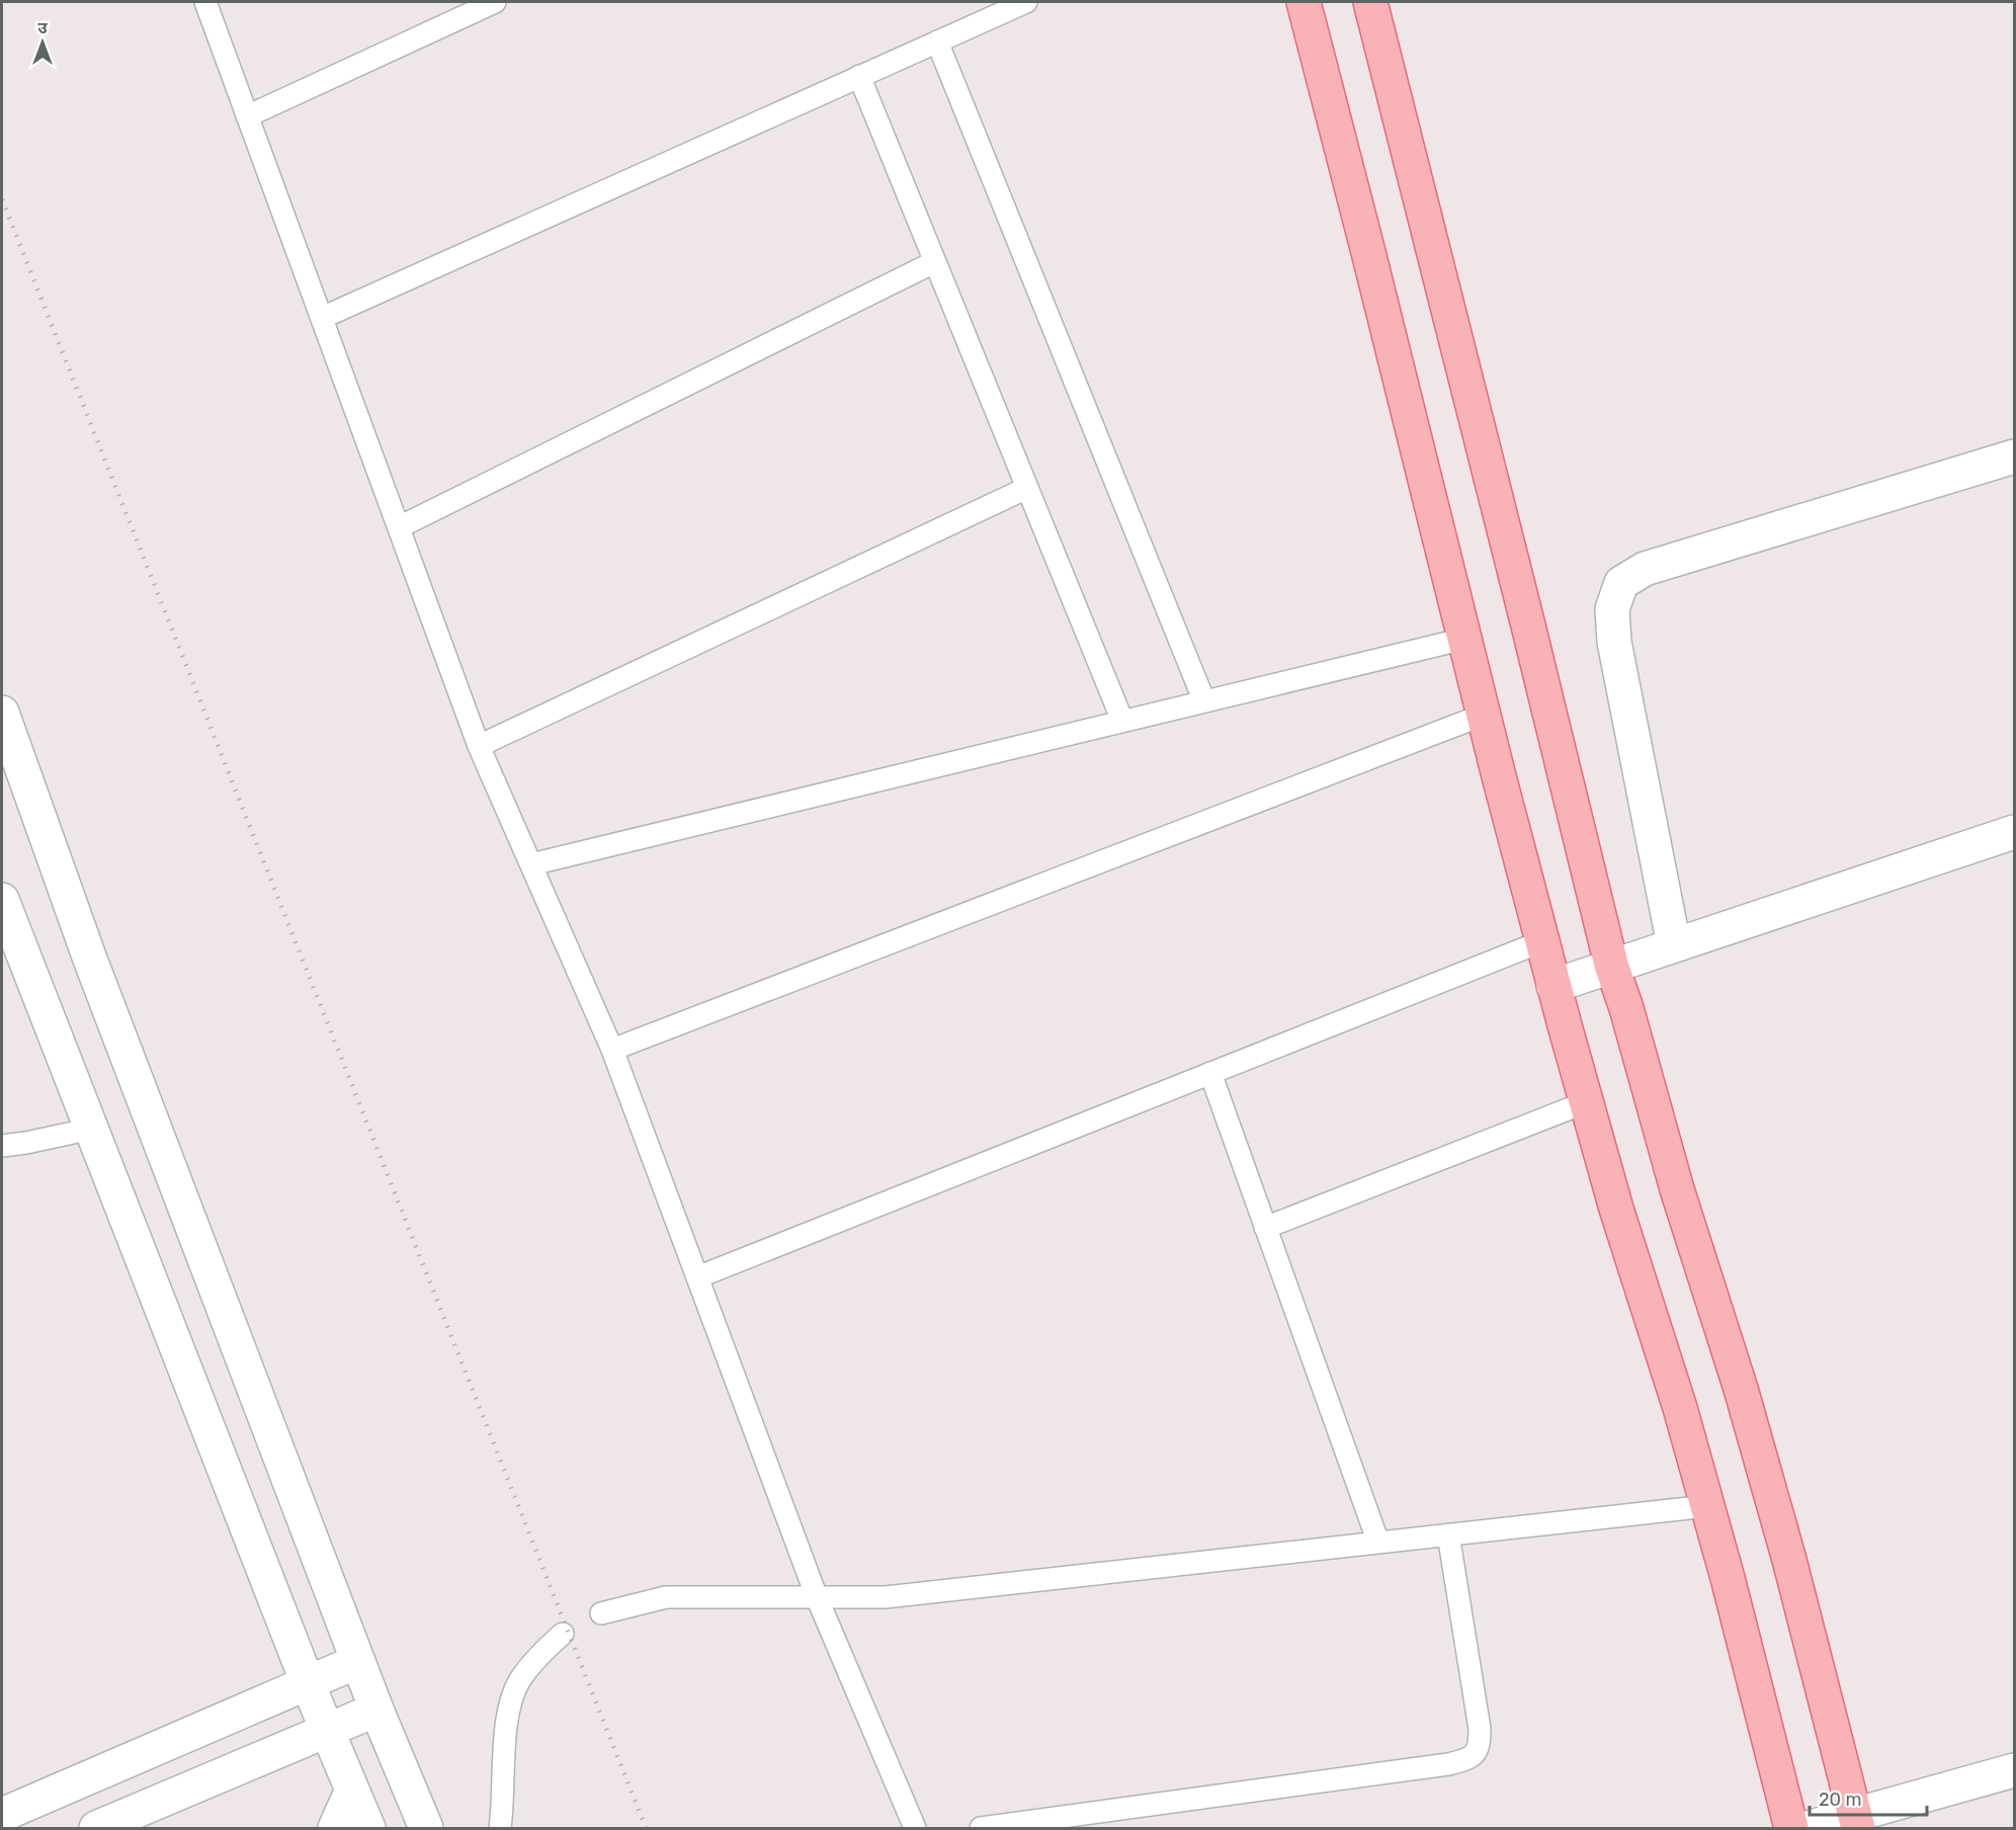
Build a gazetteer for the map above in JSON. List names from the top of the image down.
{
  "scale_bar": "20 m",
  "north": "top"
}
